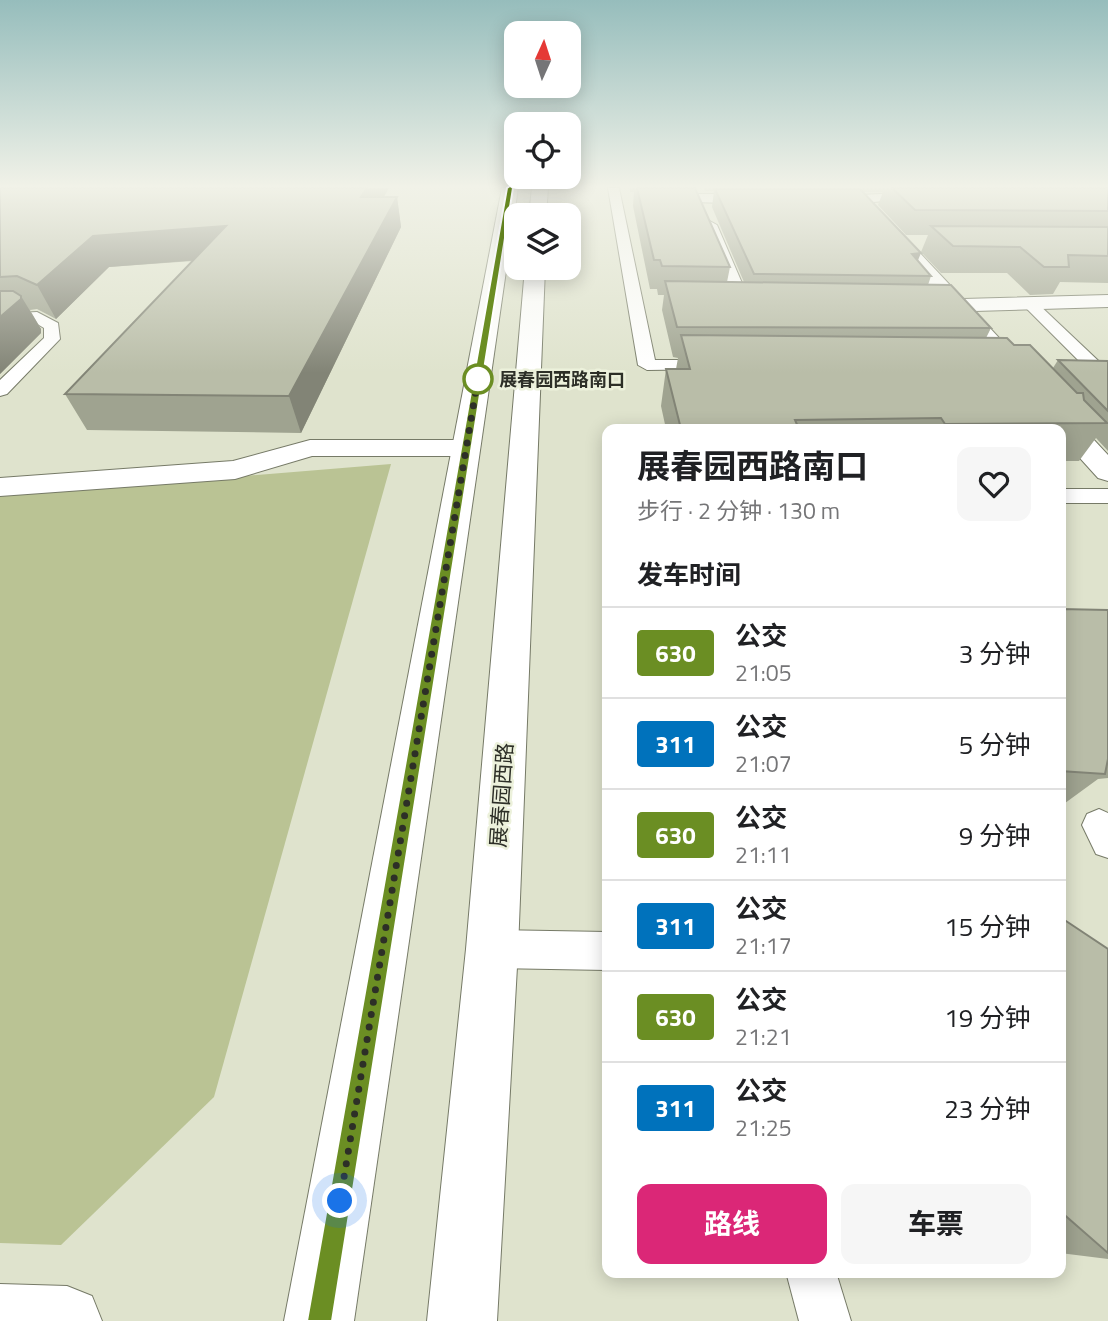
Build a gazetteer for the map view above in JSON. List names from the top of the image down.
{
  "streets": {
    "main road": ["展春园西路"]
  },
  "places": ["展春园西路南口"],
  "lines": ["bus line 630"],
  "north": "top",
  "page": {
    "heading": [
      ["展春园西路南口", "步行 · 2 分钟 · 130 m"],
      "发车时间"
    ],
    "list": [
      {
        "mark": "630",
        "name": "公交",
        "note": "21:05",
        "value": "3 分钟"
      },
      {
        "mark": "311",
        "name": "公交",
        "note": "21:07",
        "value": "5 分钟"
      },
      {
        "mark": "630",
        "name": "公交",
        "note": "21:11",
        "value": "9 分钟"
      },
      {
        "mark": "311",
        "name": "公交",
        "note": "21:17",
        "value": "15 分钟"
      },
      {
        "mark": "630",
        "name": "公交",
        "note": "21:21",
        "value": "19 分钟"
      },
      {
        "mark": "311",
        "name": "公交",
        "note": "21:25",
        "value": "23 分钟"
      }
    ],
    "buttons": ["路线", "车票"]
  }
}
